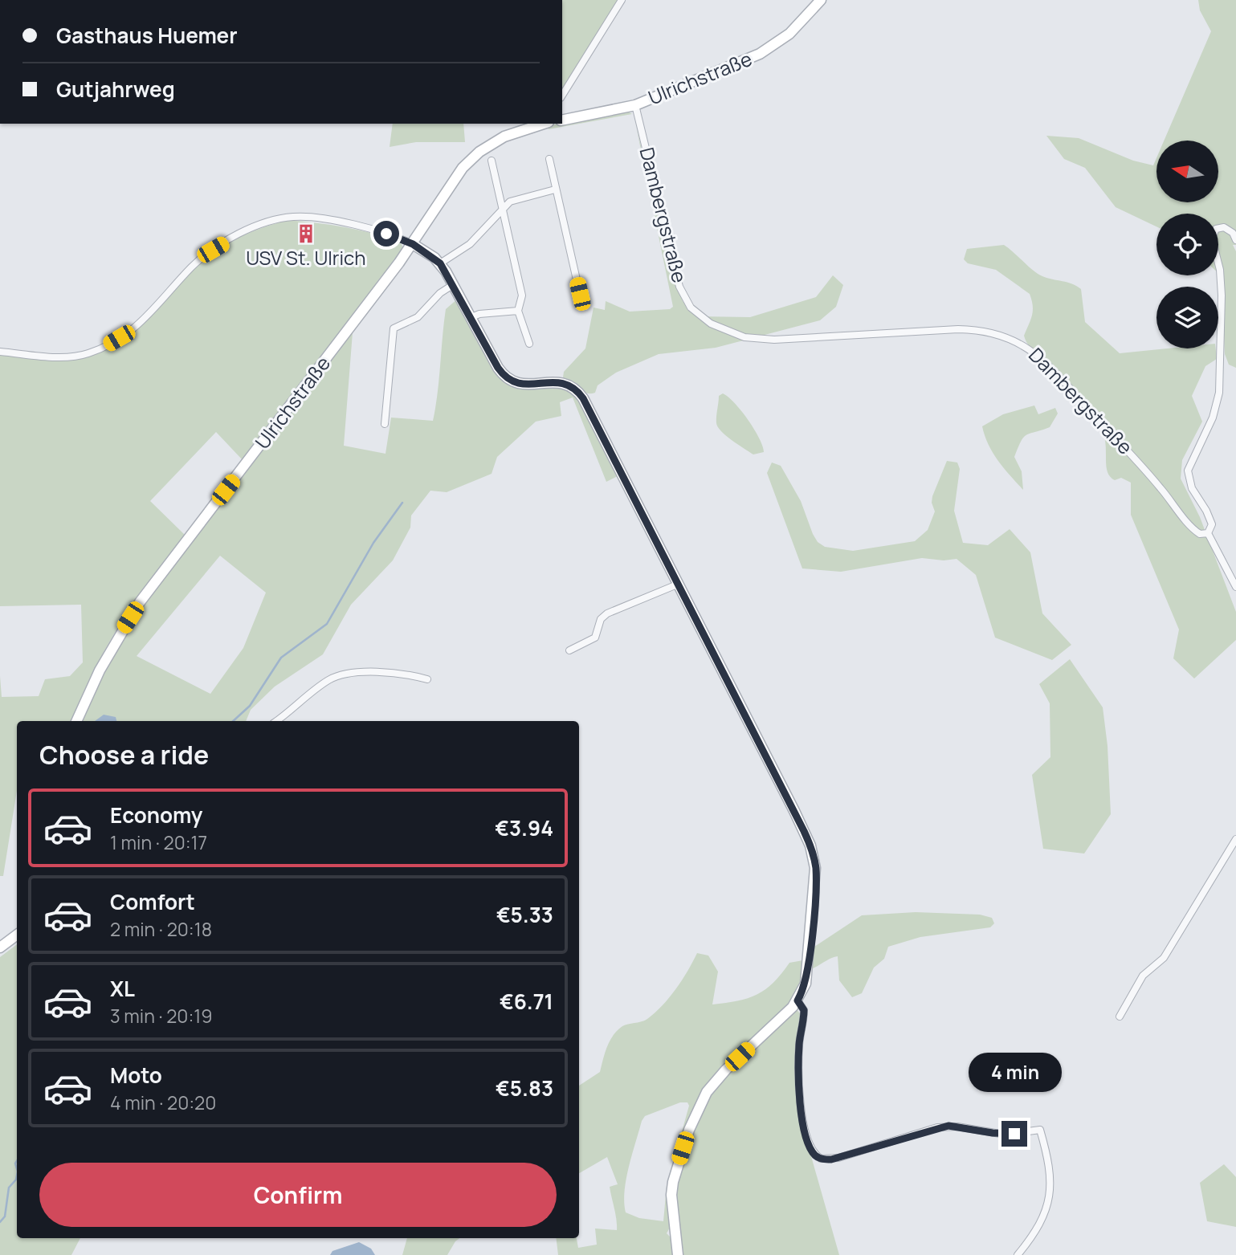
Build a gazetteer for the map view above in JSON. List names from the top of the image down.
{
  "streets": {
    "street": ["Ulrichstraße", "Dambergstraße"]
  },
  "crossings": [
    ["Ulrichstraße", "Dambergstraße"]
  ],
  "places": {
    "building": ["USV St. Ulrich"]
  },
  "north": "left",
  "page": {
    "banner": ["Gasthaus Huemer", "Gutjahrweg"],
    "heading": "Choose a ride",
    "list": [
      {
        "name": "Economy",
        "note": "1 min · 20:17",
        "value": "€3.94"
      },
      {
        "name": "Comfort",
        "note": "2 min · 20:18",
        "value": "€5.33"
      },
      {
        "name": "XL",
        "note": "3 min · 20:19",
        "value": "€6.71"
      },
      {
        "name": "Moto",
        "note": "4 min · 20:20",
        "value": "€5.83"
      }
    ],
    "bubble": "4 min",
    "buttons": "Confirm"
  }
}
